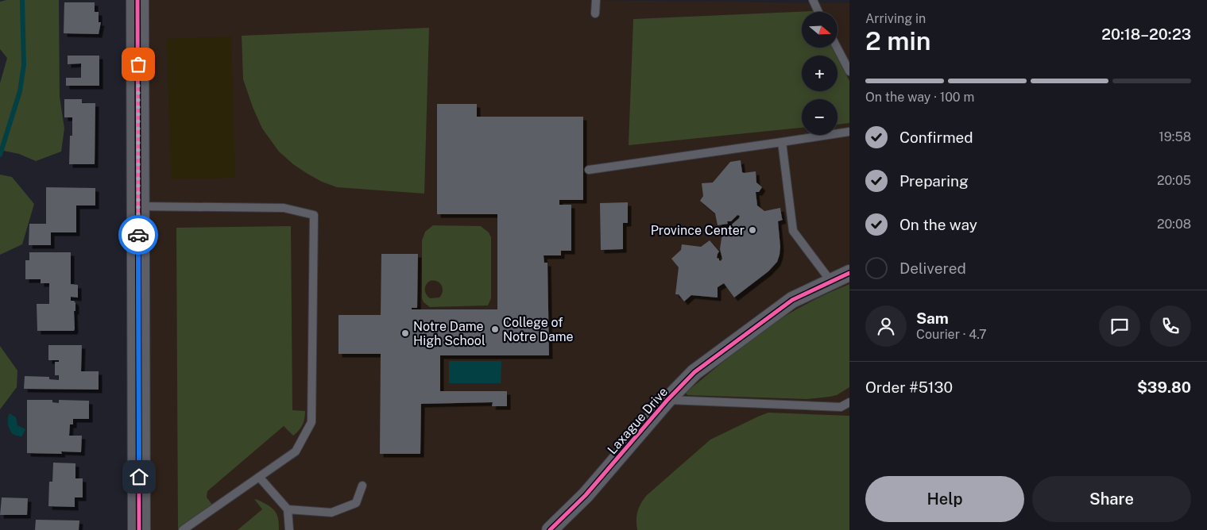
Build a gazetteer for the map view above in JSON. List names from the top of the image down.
{
  "streets": {
    "street": ["Laxague Drive"]
  },
  "places": ["Province Center", "College of Notre Dame", "Notre Dame High School"],
  "north": "right",
  "page": {
    "heading": ["2 min", "Arriving in", "20:18–20:23"],
    "panel": [
      "Sam",
      "Courier · 4.7",
      "Order #5130",
      "$39.80"
    ],
    "map_buttons": ["+", "−"],
    "bar": "On the way · 100 m",
    "list": [
      ["Confirmed", "19:58"],
      ["Preparing", "20:05"],
      ["On the way", "20:08"],
      "Delivered"
    ],
    "buttons": ["Help", "Share"]
  }
}
